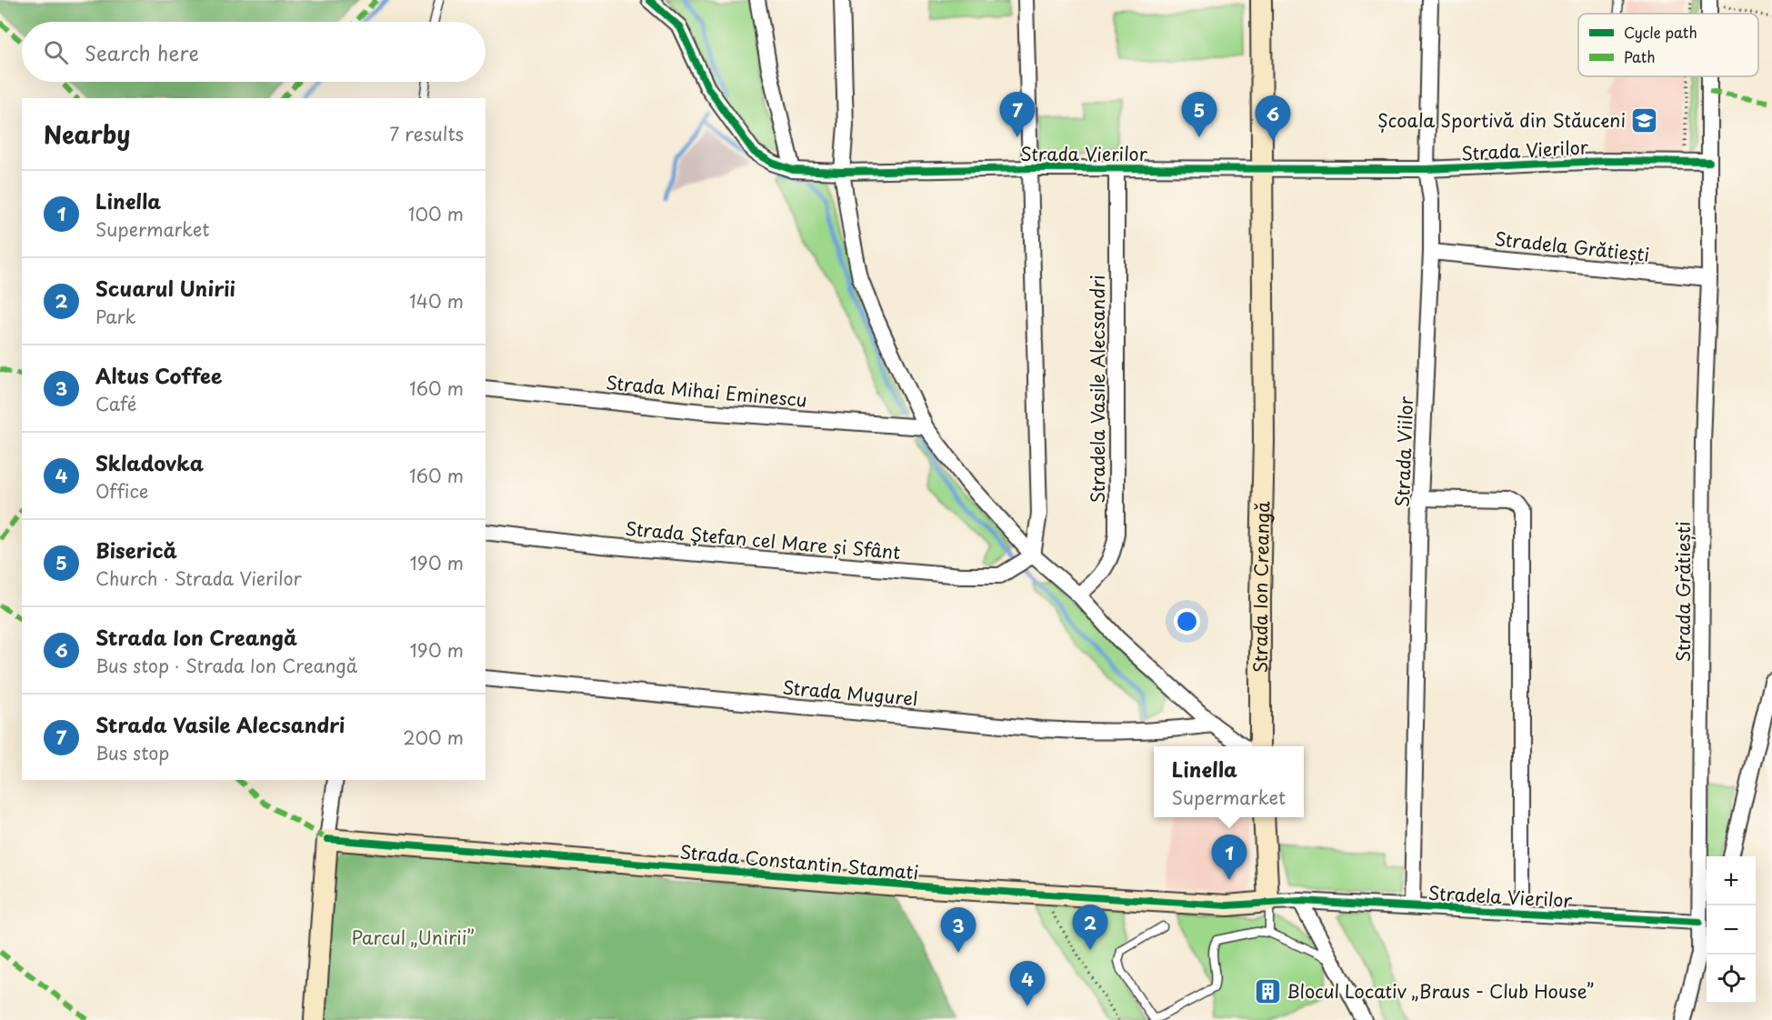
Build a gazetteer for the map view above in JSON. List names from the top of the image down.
{
  "streets": {
    "street": [
      "Strada Vierilor",
      "Stradela Grătiești",
      "Stradela Vasile Alecsandri",
      "Strada Mihai Eminescu",
      "Strada Viilor",
      "Strada Ştefan cel Mare și Sfânt",
      "Strada Ion Creangă",
      "Strada Grătiești",
      "Strada Mugurel",
      "Strada Constantin Stamati",
      "Stradela Vierilor"
    ]
  },
  "crossings": [
    ["Strada Vierilor", "Stradela Vasile Alecsandri"],
    ["Strada Vierilor", "Strada Viilor"],
    ["Strada Vierilor", "Strada Ion Creangă"],
    ["Stradela Grătiești", "Strada Viilor"],
    ["Stradela Grătiești", "Strada Grătiești"],
    ["Strada Viilor", "Stradela Vierilor"],
    ["Strada Grătiești", "Stradela Vierilor"],
    ["Strada Constantin Stamati", "Stradela Vierilor"]
  ],
  "parks": ["Parcul „Unirii”"],
  "places": {
    "school or university": ["Școala Sportivă din Stăuceni"],
    "building": ["Blocul Locativ „Braus - Club House”"]
  },
  "legend": ["Cycle path", "Path"],
  "page": {
    "search": "Search here",
    "pins": [
      "5",
      "7",
      "6",
      "1",
      "2",
      "3",
      "4"
    ],
    "heading": ["Nearby", "7 results"],
    "list": [
      {
        "mark": "1",
        "name": "Linella",
        "note": "Supermarket",
        "value": "100 m"
      },
      {
        "mark": "2",
        "name": "Scuarul Unirii",
        "note": "Park",
        "value": "140 m"
      },
      {
        "mark": "3",
        "name": "Altus Coffee",
        "note": "Café",
        "value": "160 m"
      },
      {
        "mark": "4",
        "name": "Skladovka",
        "note": "Office",
        "value": "160 m"
      },
      {
        "mark": "5",
        "name": "Biserică",
        "note": "Church · Strada Vierilor",
        "value": "190 m"
      },
      {
        "mark": "6",
        "name": "Strada Ion Creangă",
        "note": "Bus stop · Strada Ion Creangă",
        "value": "190 m"
      },
      {
        "mark": "7",
        "name": "Strada Vasile Alecsandri",
        "note": "Bus stop",
        "value": "200 m"
      }
    ],
    "popup": ["Linella", "Supermarket"],
    "map_buttons": ["+", "−"]
  }
}
